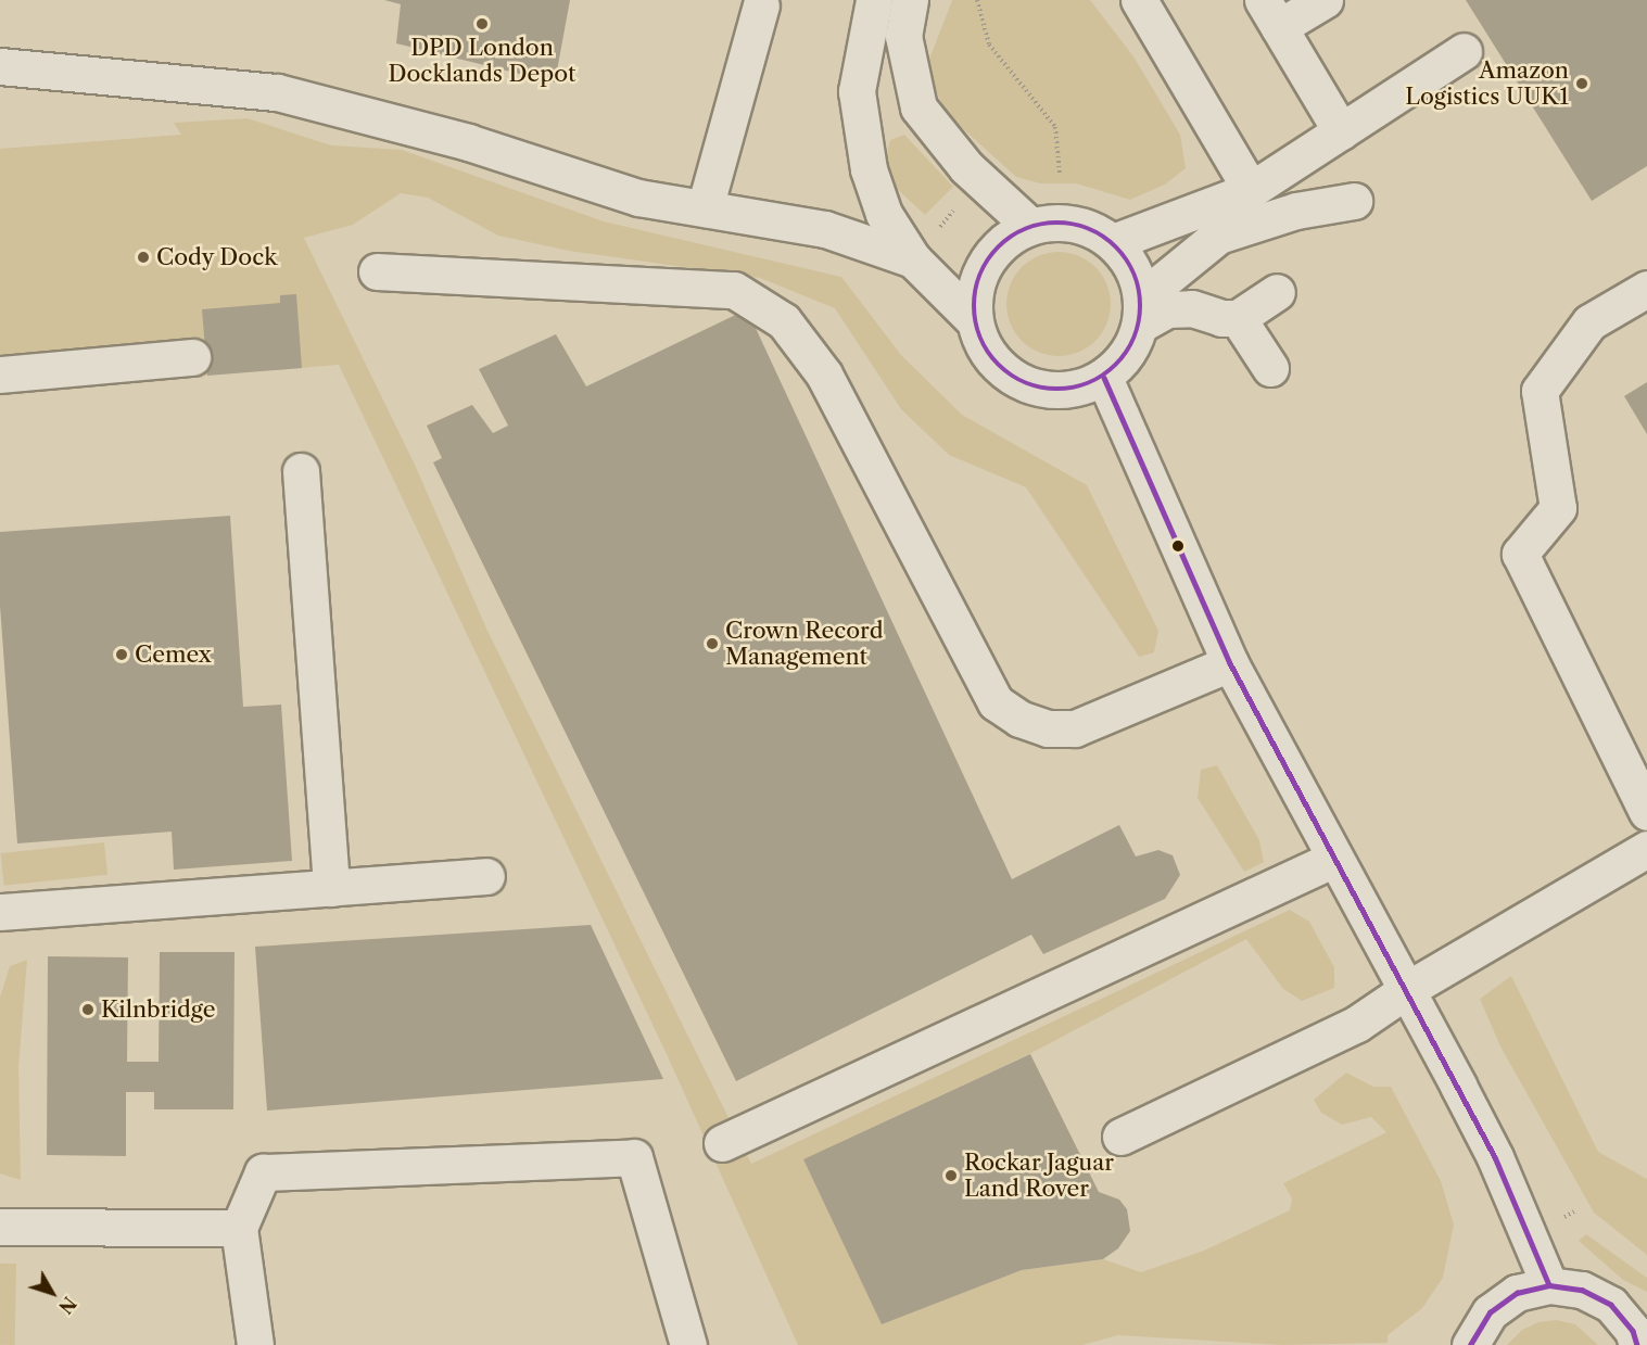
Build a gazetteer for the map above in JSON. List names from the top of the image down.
{
  "places": [
    "DPD London Docklands Depot",
    "Amazon Logistics UUK1",
    "Cody Dock",
    "Crown Record Management",
    "Cemex",
    "Kilnbridge",
    "Rockar Jaguar Land Rover"
  ],
  "north": "bottom right"
}
